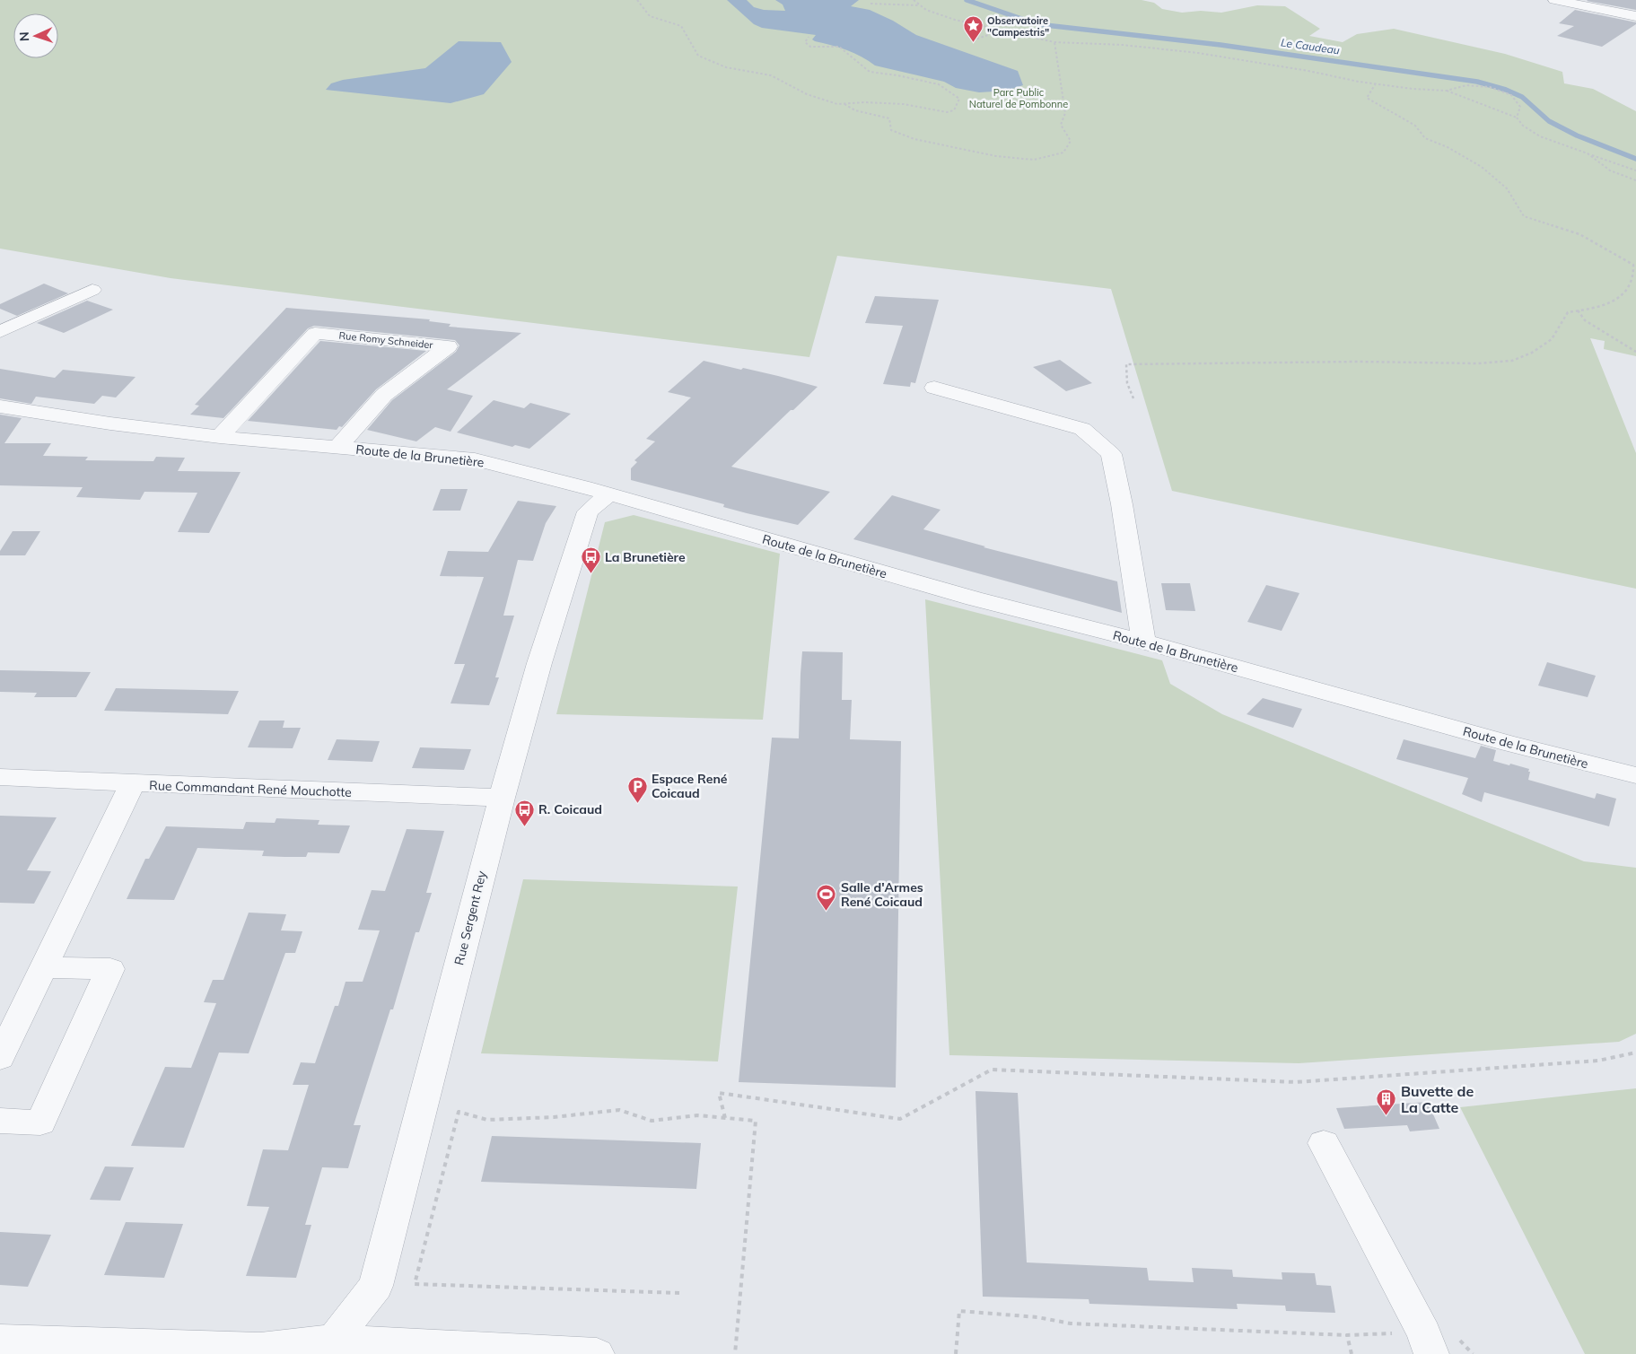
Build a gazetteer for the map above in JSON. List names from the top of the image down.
{
  "streets": {
    "street": [
      "Rue Romy Schneider",
      "Route de la Brunetière",
      "Rue Commandant René Mouchotte",
      "Rue Sergent Rey"
    ]
  },
  "crossings": [
    ["Rue Romy Schneider", "Route de la Brunetière"],
    ["Route de la Brunetière", "Rue Sergent Rey"],
    ["Rue Commandant René Mouchotte", "Rue Sergent Rey"]
  ],
  "water": ["Le Caudeau"],
  "parks": ["Parc Public Naturel de Pombonne"],
  "places": {
    "place": ["Observatoire \"Campestris\""],
    "bus stop": ["La Brunetière", "R. Coicaud"],
    "parking": ["Espace René Coicaud"],
    "sports": ["Salle d'Armes René Coicaud"],
    "building": ["Buvette de La Catte"]
  },
  "north": "left"
}
